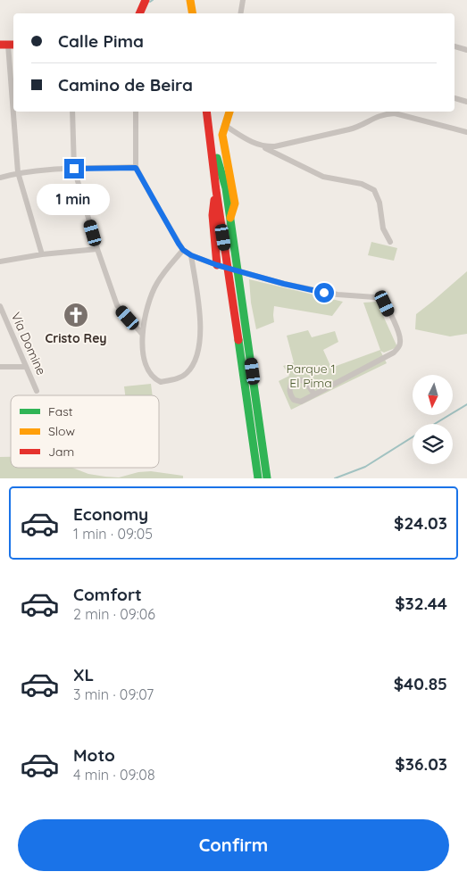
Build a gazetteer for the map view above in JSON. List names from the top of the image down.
{
  "streets": {
    "street": ["Vía Domine"]
  },
  "parks": ["Parque 1 El Pima"],
  "places": {
    "church": ["Cristo Rey"]
  },
  "legend": ["Fast", "Slow", "Jam"],
  "north": "bottom",
  "page": {
    "banner": ["Calle Pima", "Camino de Beira"],
    "bubble": "1 min",
    "list": [
      {
        "name": "Economy",
        "note": "1 min · 09:05",
        "value": "$24.03"
      },
      {
        "name": "Comfort",
        "note": "2 min · 09:06",
        "value": "$32.44"
      },
      {
        "name": "XL",
        "note": "3 min · 09:07",
        "value": "$40.85"
      },
      {
        "name": "Moto",
        "note": "4 min · 09:08",
        "value": "$36.03"
      }
    ],
    "buttons": "Confirm"
  }
}
